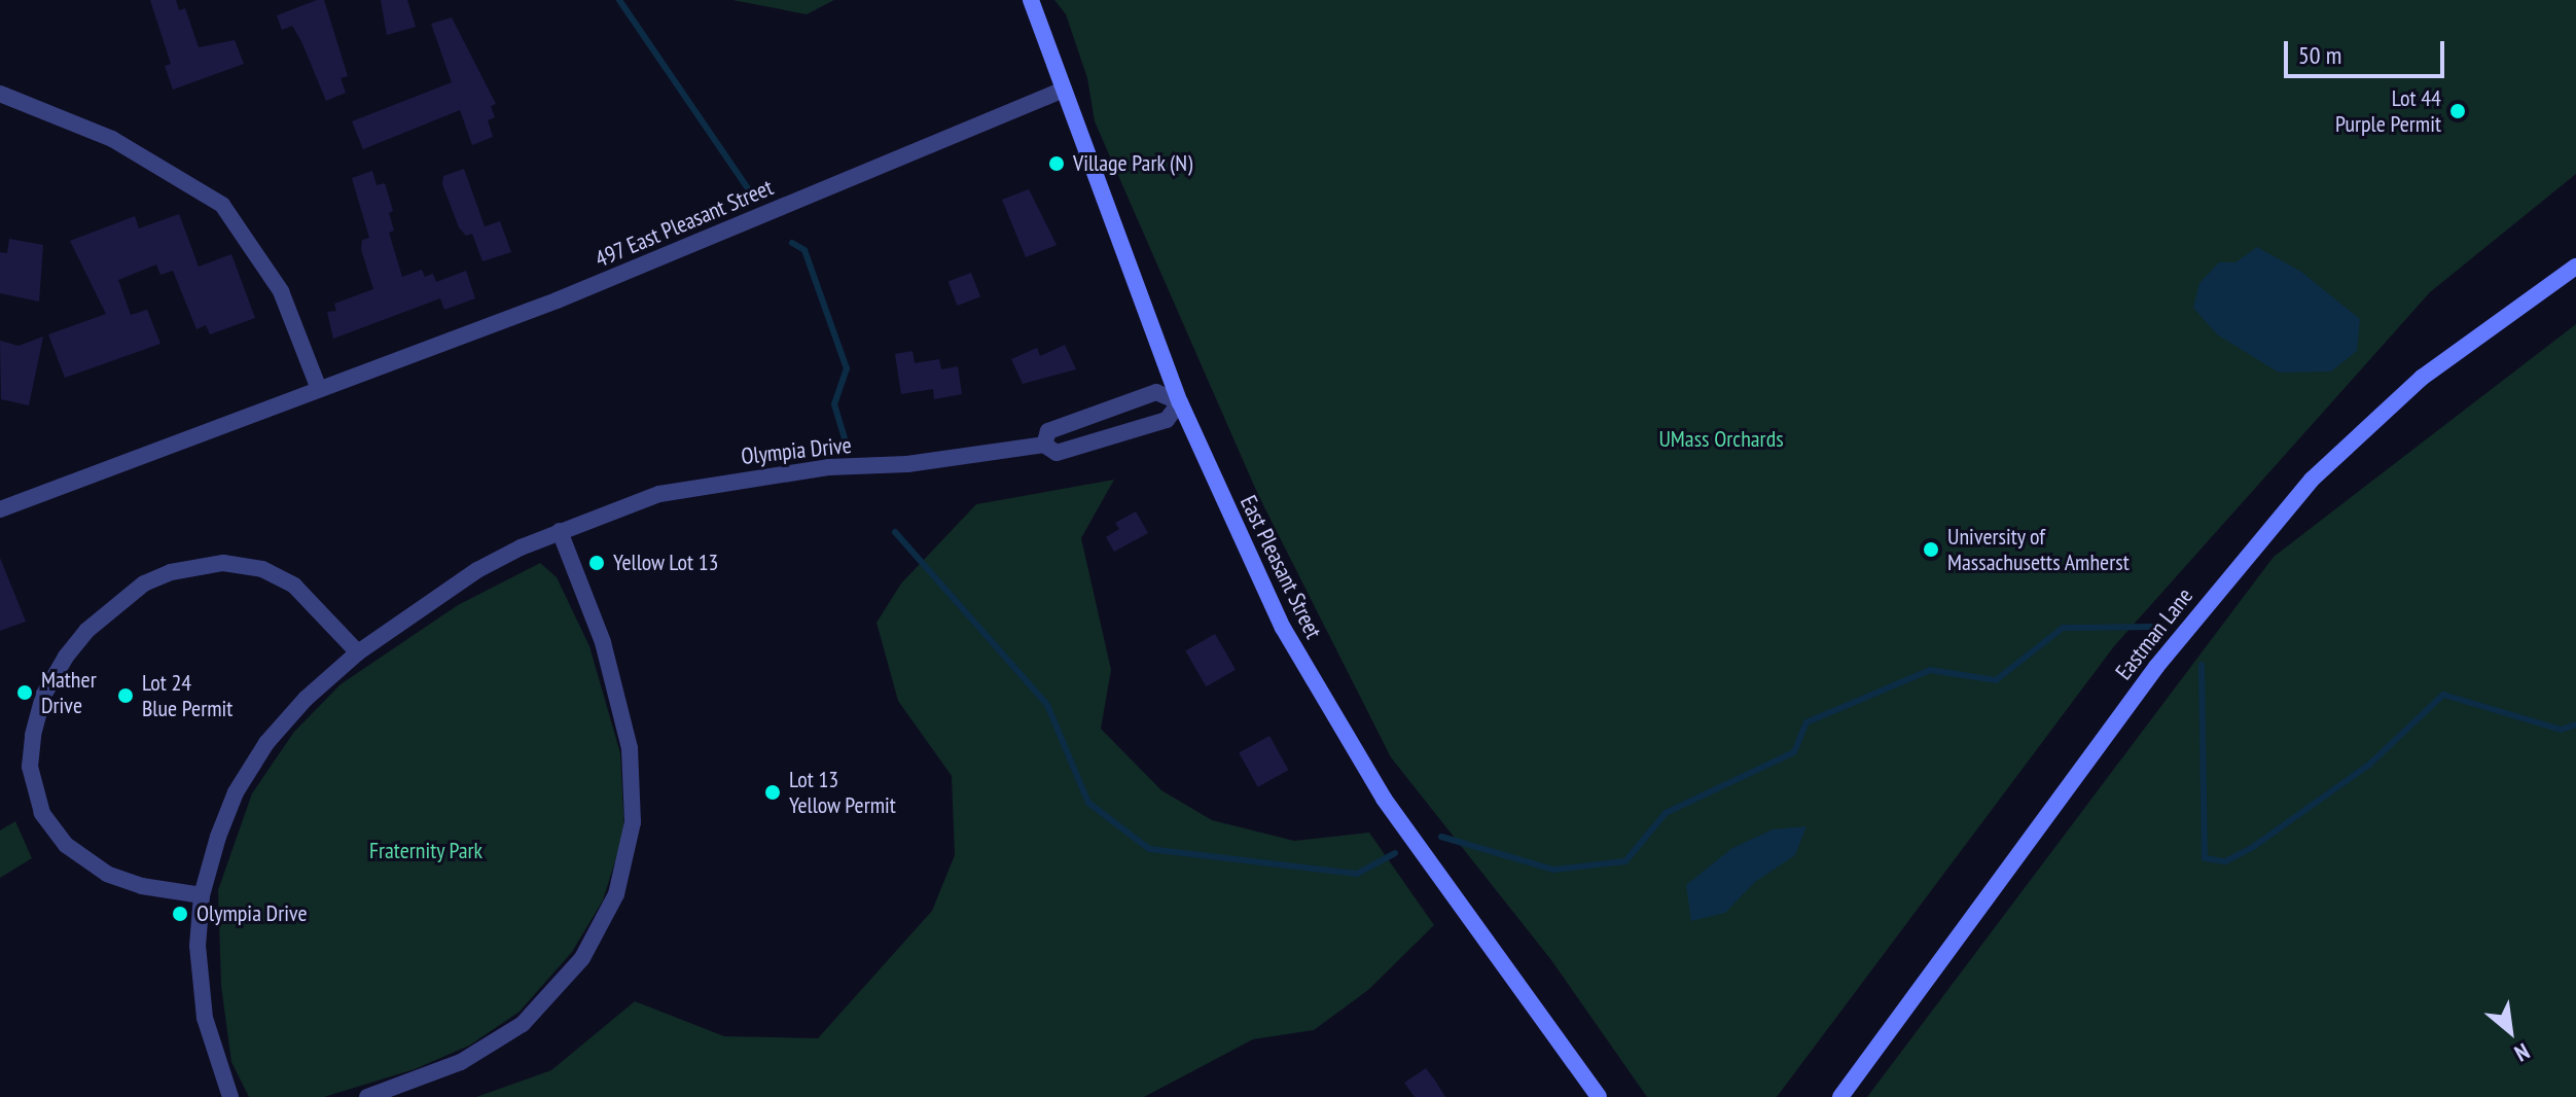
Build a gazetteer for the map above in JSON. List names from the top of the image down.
{
  "streets": {
    "main road": ["East Pleasant Street", "Eastman Lane"],
    "street": ["497 East Pleasant Street", "Olympia Drive"]
  },
  "crossings": [
    ["497 East Pleasant Street", "East Pleasant Street"],
    ["Olympia Drive", "East Pleasant Street"]
  ],
  "parks": ["UMass Orchards", "Fraternity Park"],
  "places": [
    "Lot 44 Purple Permit",
    "Village Park (N)",
    "University of Massachusetts Amherst",
    "Yellow Lot 13",
    "Mather Drive",
    "Lot 24 Blue Permit",
    "Lot 13 Yellow Permit",
    "Olympia Drive"
  ],
  "scale_bar": "50 m",
  "north": "bottom right"
}
